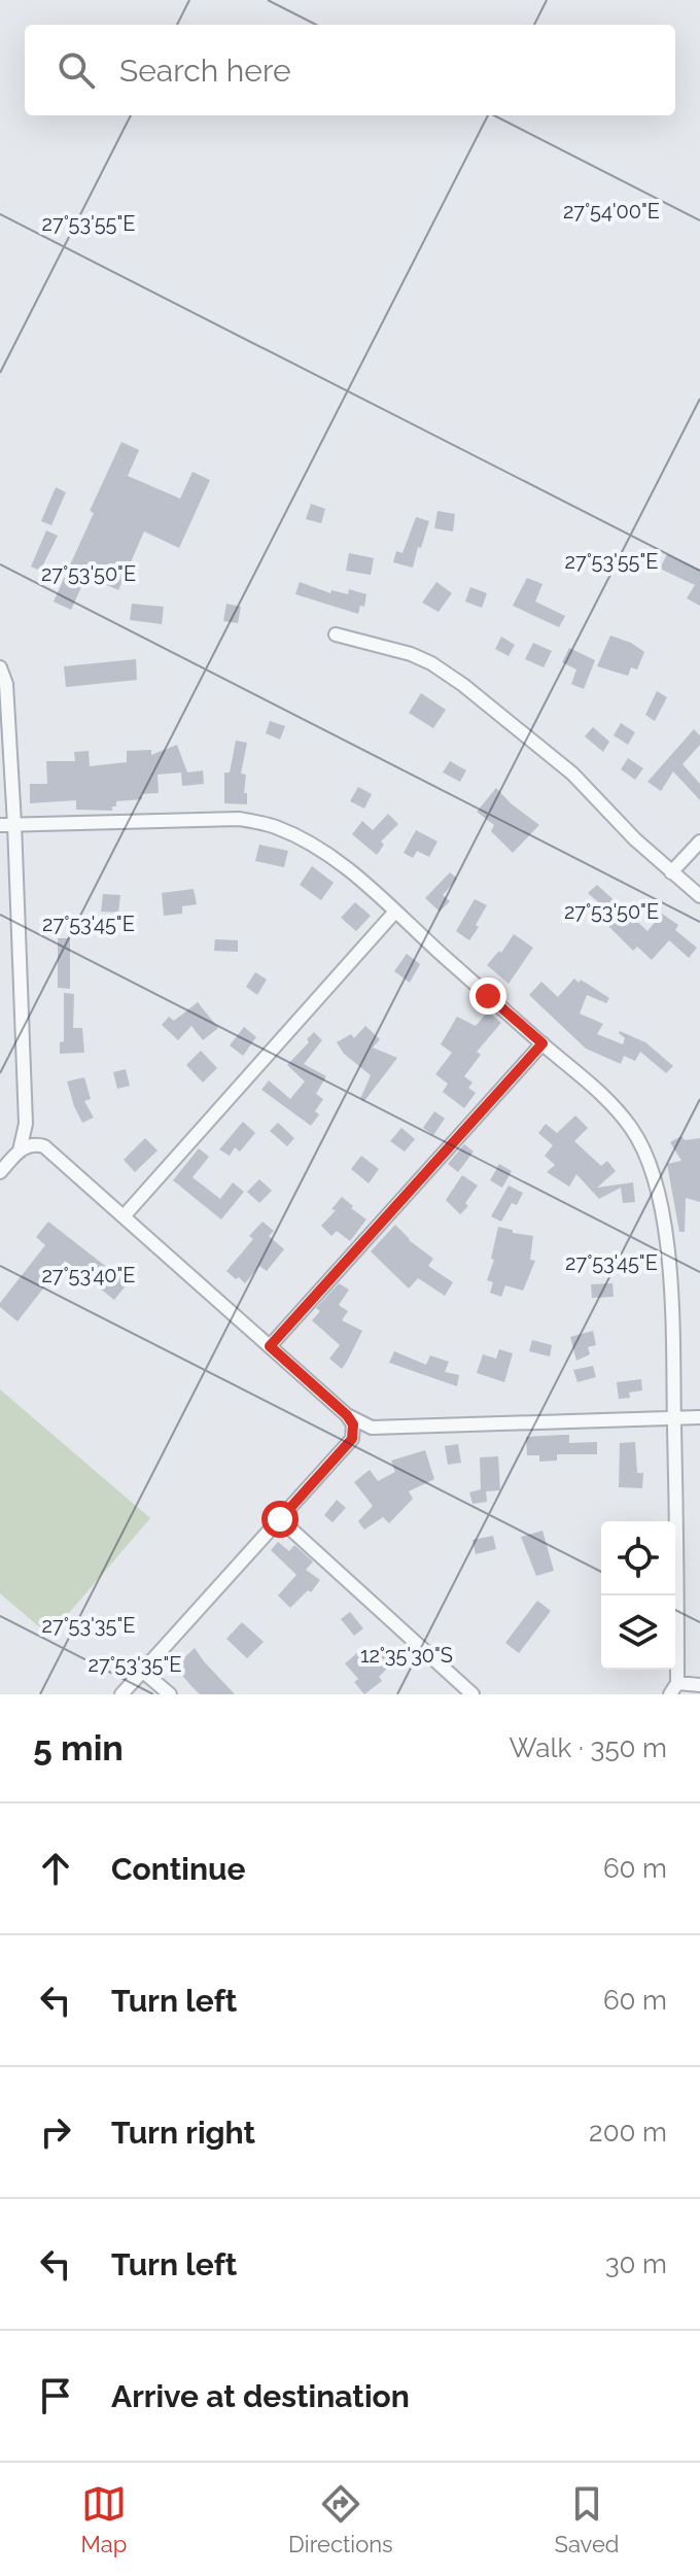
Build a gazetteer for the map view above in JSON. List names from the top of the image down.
{
  "page": {
    "search": "Search here",
    "heading": ["5 min", "Walk · 350 m"],
    "list": [
      ["Continue", "60 m"],
      ["Turn left", "60 m"],
      ["Turn right", "200 m"],
      ["Turn left", "30 m"],
      "Arrive at destination"
    ],
    "nav": ["Map", "Directions", "Saved"]
  },
  "coordinates": [
    "27°54'00\"E",
    "27°53'55\"E",
    "27°53'50\"E",
    "27°53'45\"E",
    "27°53'40\"E",
    "27°53'35\"E",
    "12°35'30\"S"
  ]
}
